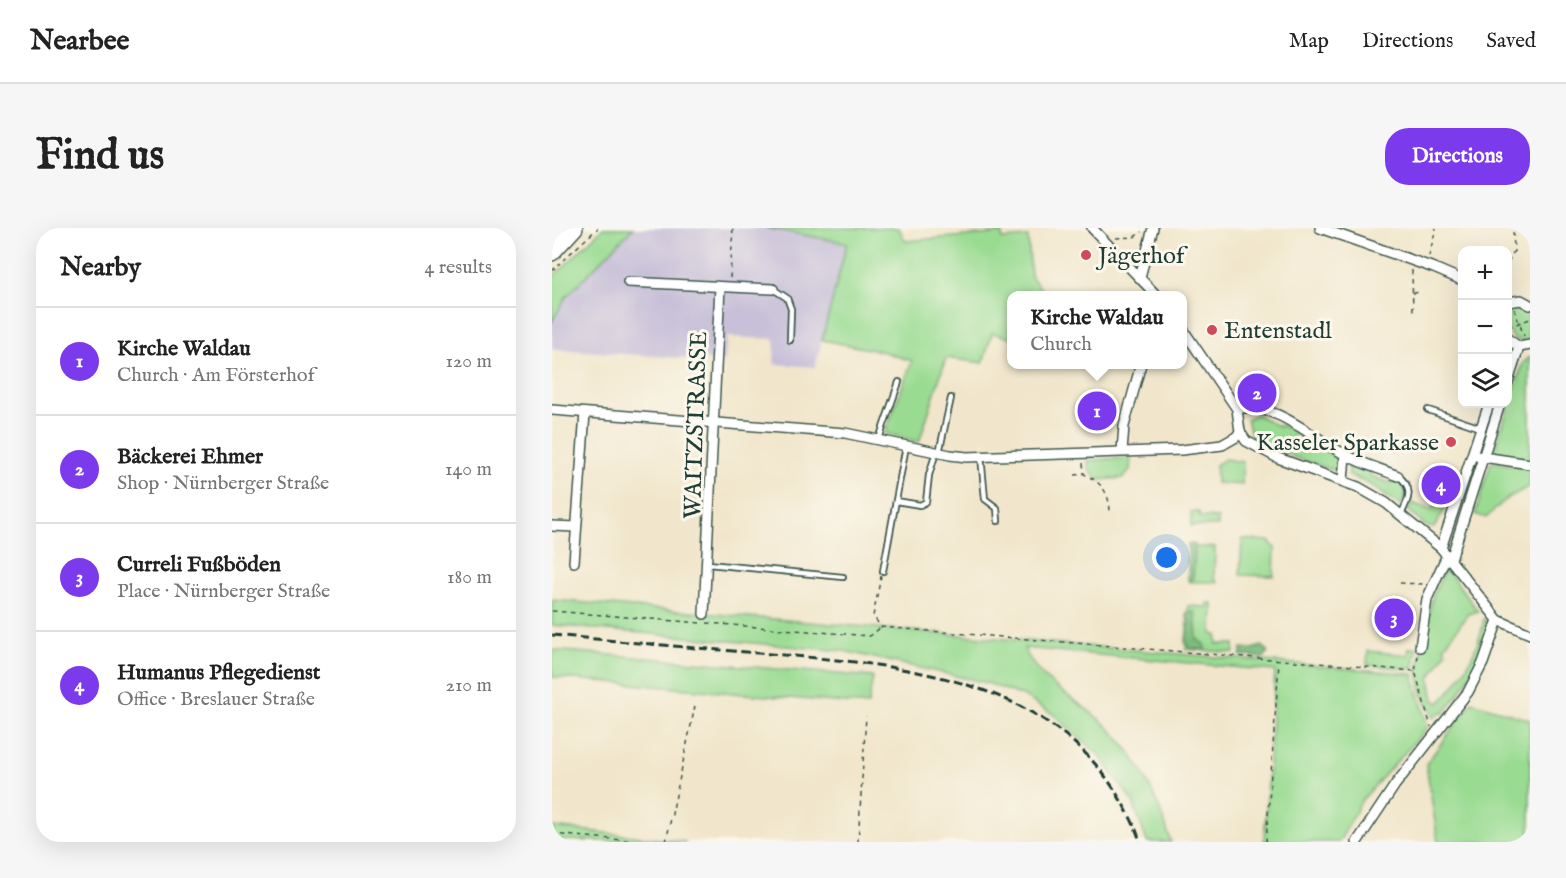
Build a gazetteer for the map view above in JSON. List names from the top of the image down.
{
  "streets": {
    "street": ["WAITZSTRASSE"]
  },
  "places": ["Jägerhof", "Entenstadl", "Kasseler Sparkasse"],
  "page": {
    "header": "Nearbee",
    "nav": ["Map", "Directions", "Saved"],
    "buttons": "Directions",
    "title": "Find us",
    "heading": ["Nearby", "4 results"],
    "map_buttons": ["+", "−"],
    "popup": ["Kirche Waldau", "Church"],
    "list": [
      {
        "mark": "1",
        "name": "Kirche Waldau",
        "note": "Church · Am Försterhof",
        "value": "120 m"
      },
      {
        "mark": "2",
        "name": "Bäckerei Ehmer",
        "note": "Shop · Nürnberger Straße",
        "value": "140 m"
      },
      {
        "mark": "3",
        "name": "Curreli Fußböden",
        "note": "Place · Nürnberger Straße",
        "value": "180 m"
      },
      {
        "mark": "4",
        "name": "Humanus Pflegedienst",
        "note": "Office · Breslauer Straße",
        "value": "210 m"
      }
    ],
    "pins": [
      "2",
      "1",
      "4",
      "3"
    ]
  }
}
